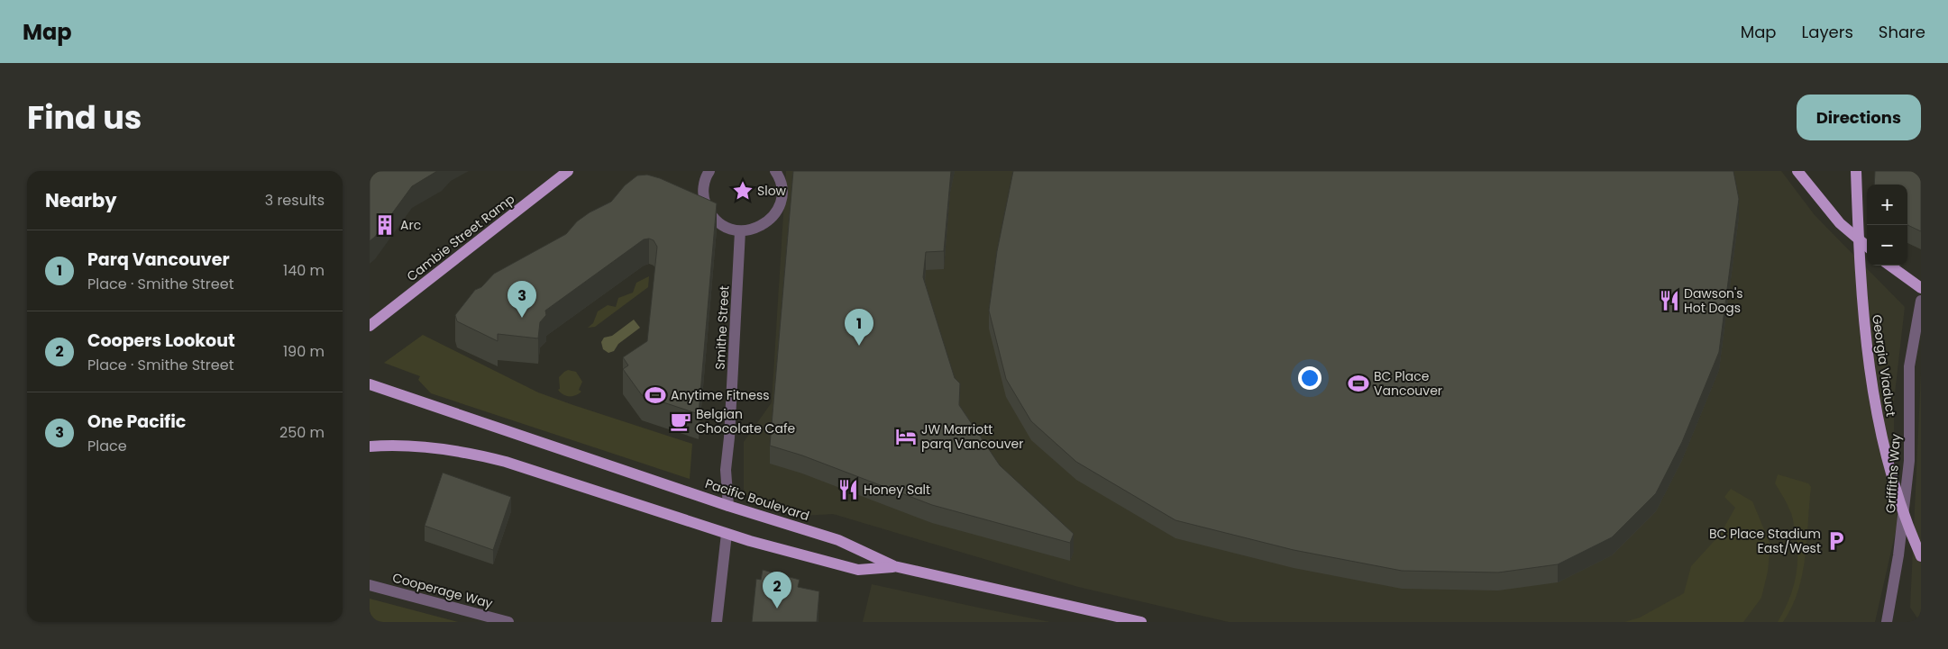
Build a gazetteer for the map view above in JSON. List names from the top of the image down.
{
  "streets": {
    "main road": ["Cambie Street Ramp", "Georgia Viaduct", "Pacific Boulevard"],
    "street": ["Smithe Street", "Griffiths Way", "Cooperage Way"]
  },
  "crossings": [
    ["Smithe Street", "Pacific Boulevard"]
  ],
  "places": {
    "place": ["Slow"],
    "building": ["Arc"],
    "restaurant": ["Dawson's Hot Dogs", "Honey Salt"],
    "sports": ["BC Place Vancouver", "Anytime Fitness"],
    "cafe": ["Belgian Chocolate Cafe"],
    "hotel": ["JW Marriott parq Vancouver"],
    "parking": ["BC Place Stadium East/West"]
  },
  "page": {
    "header": "Map",
    "nav": ["Map", "Layers", "Share"],
    "title": "Find us",
    "buttons": "Directions",
    "heading": ["Nearby", "3 results"],
    "map_buttons": ["+", "−"],
    "list": [
      {
        "mark": "1",
        "name": "Parq Vancouver",
        "note": "Place · Smithe Street",
        "value": "140 m"
      },
      {
        "mark": "2",
        "name": "Coopers Lookout",
        "note": "Place · Smithe Street",
        "value": "190 m"
      },
      {
        "mark": "3",
        "name": "One Pacific",
        "note": "Place",
        "value": "250 m"
      }
    ],
    "pins": ["3", "1", "2"]
  }
}
